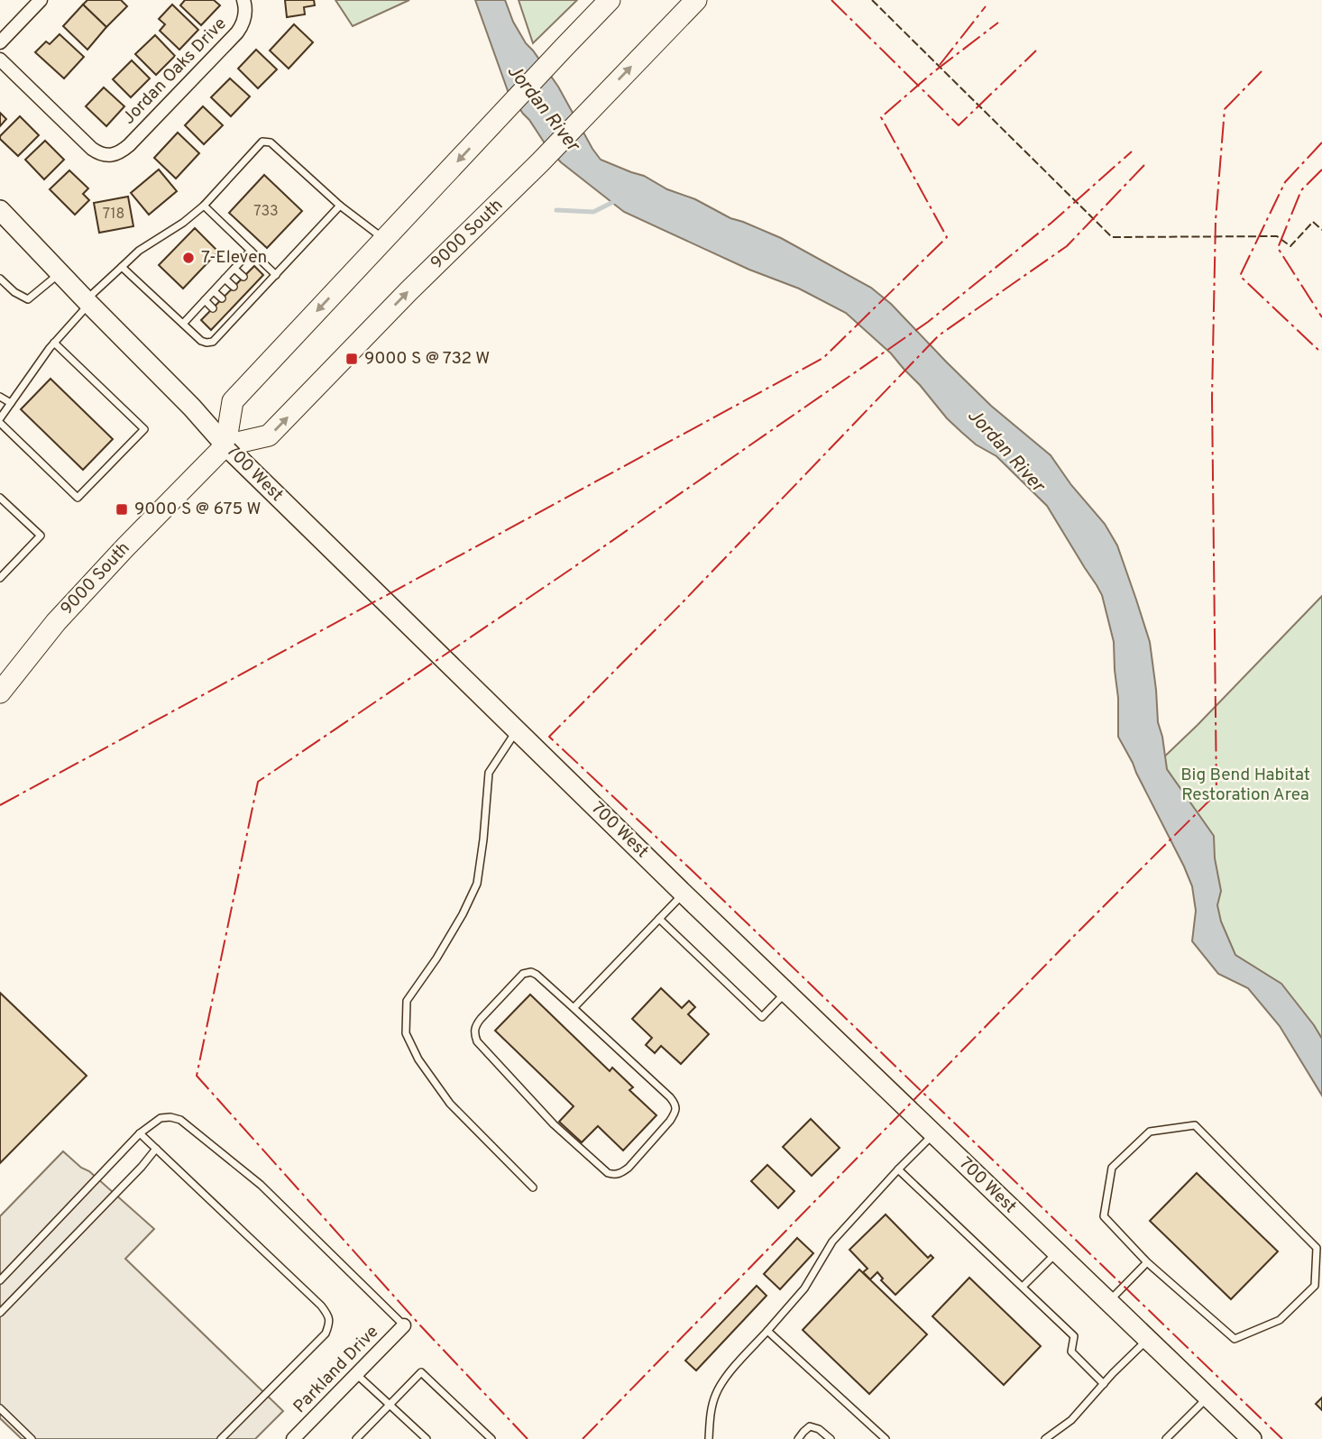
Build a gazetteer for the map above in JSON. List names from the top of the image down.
{
  "streets": {
    "main road": ["9000 South"],
    "street": ["Jordan Oaks Drive", "700 West", "Parkland Drive"]
  },
  "crossings": [
    ["9000 South", "700 West"]
  ],
  "water": ["Jordan River"],
  "parks": ["Big Bend Habitat Restoration Area"],
  "places": {
    "other": ["7-Eleven"],
    "transit": ["9000 S @ 732 W", "9000 S @ 675 W"]
  },
  "house_numbers": ["733", "718"]
}
